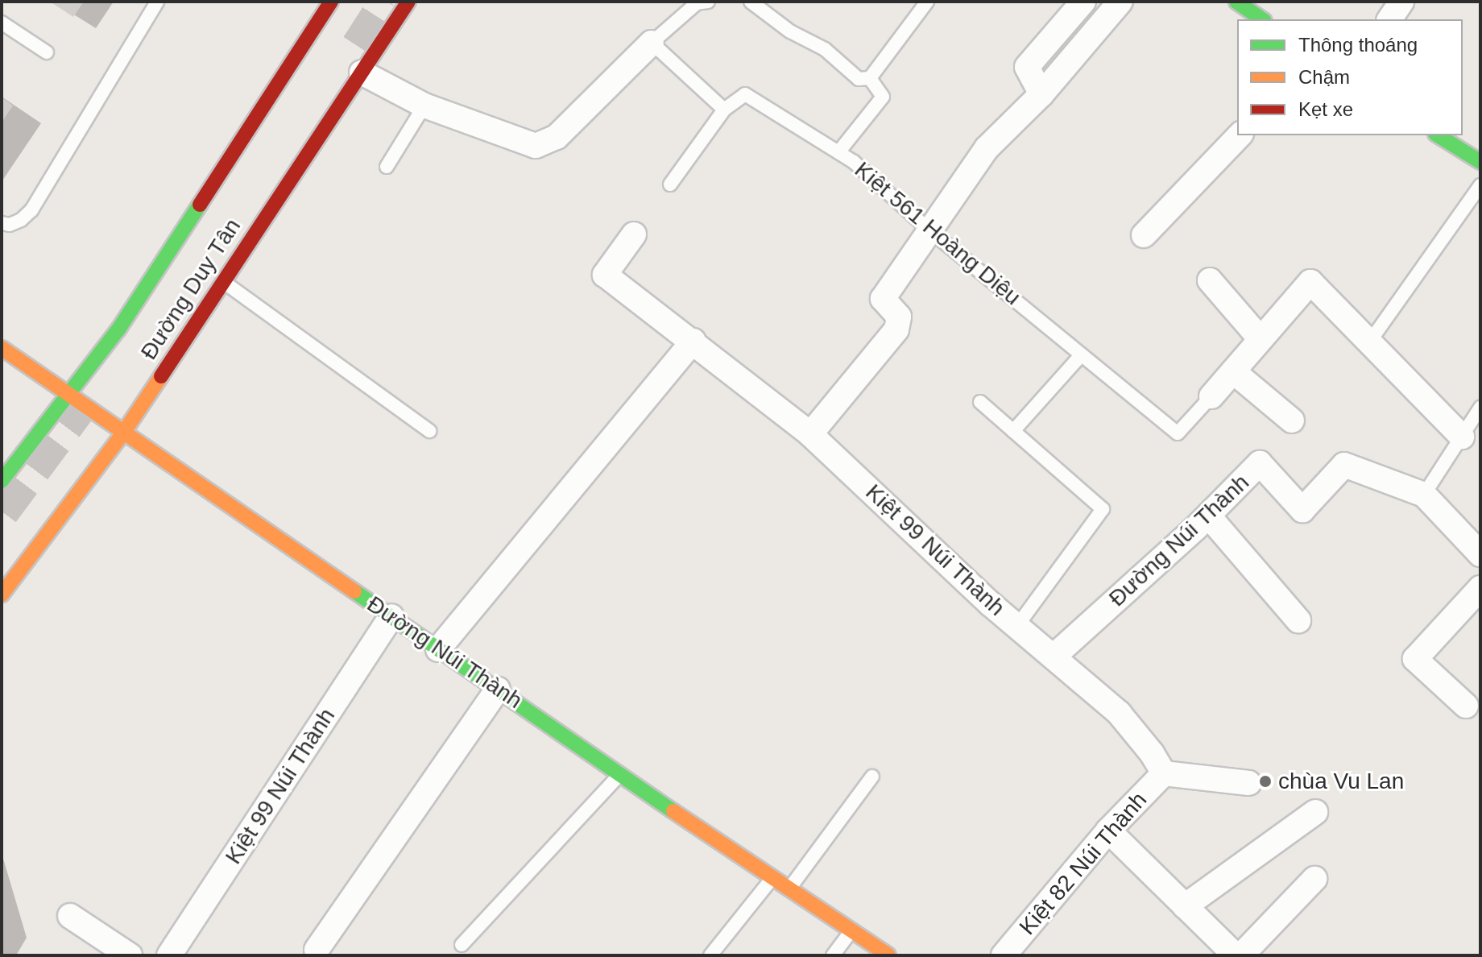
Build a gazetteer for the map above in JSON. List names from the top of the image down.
{
  "streets": {
    "main road": ["Đường Duy Tân", "Đường Núi Thành"],
    "street": ["Kiệt 99 Núi Thành", "Kiệt 82 Núi Thành"],
    "lane": ["Kiệt 561 Hoàng Diệu"]
  },
  "crossings": [
    ["Đường Duy Tân", "Đường Núi Thành"],
    ["Đường Núi Thành", "Kiệt 99 Núi Thành"],
    ["Kiệt 99 Núi Thành", "Kiệt 82 Núi Thành"]
  ],
  "places": ["chùa Vu Lan"],
  "legend": ["Thông thoáng", "Chậm", "Kẹt xe"]
}
